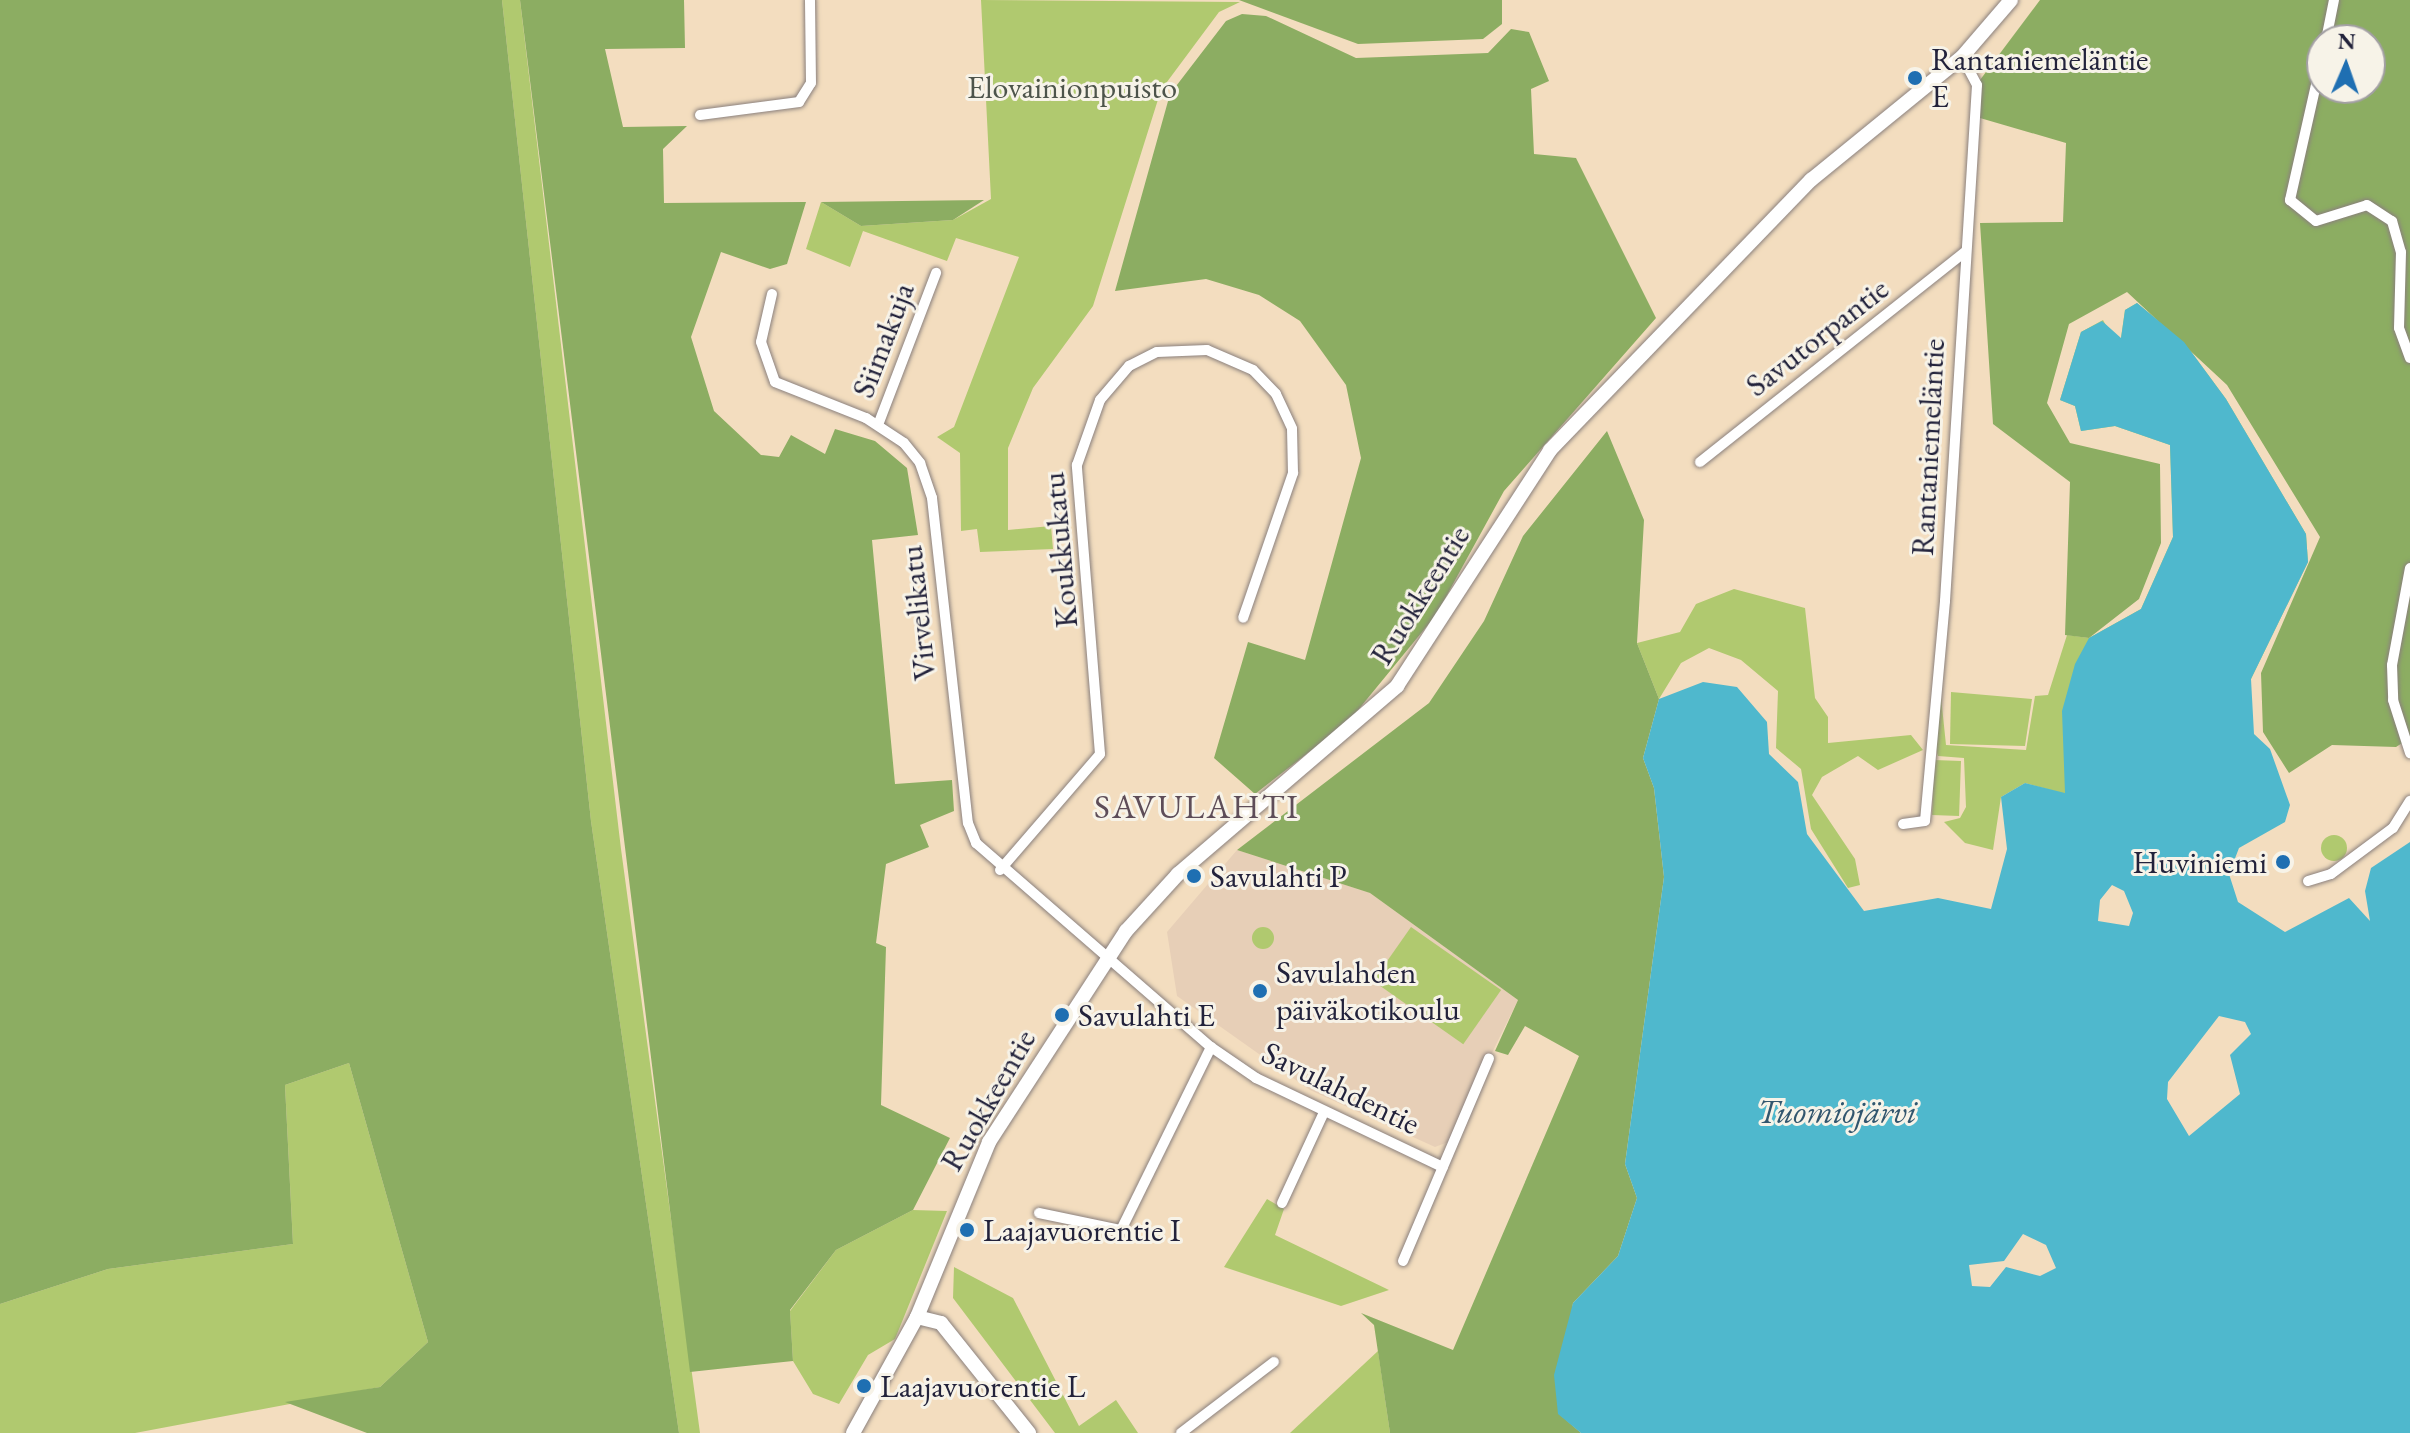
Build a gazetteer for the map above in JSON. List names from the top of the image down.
{
  "streets": {
    "street": [
      "Savutorpantie",
      "Siimakuja",
      "Rantaniemeläntie",
      "Koukkukatu",
      "Ruokkeentie",
      "Virvelikatu",
      "Savulahdentie"
    ]
  },
  "crossings": [
    ["Savutorpantie", "Rantaniemeläntie"],
    ["Siimakuja", "Virvelikatu"],
    ["Rantaniemeläntie", "Ruokkeentie"],
    ["Koukkukatu", "Virvelikatu"],
    ["Ruokkeentie", "Virvelikatu"],
    ["Ruokkeentie", "Savulahdentie"],
    ["Virvelikatu", "Savulahdentie"]
  ],
  "districts": ["SAVULAHTI"],
  "water": ["Tuomiojärvi"],
  "parks": ["Elovainionpuisto"],
  "places": [
    "Rantaniemeläntie E",
    "Huviniemi",
    "Savulahti P",
    "Savulahden päiväkotikoulu",
    "Savulahti E",
    "Laajavuorentie I",
    "Laajavuorentie L"
  ],
  "north": "top"
}
